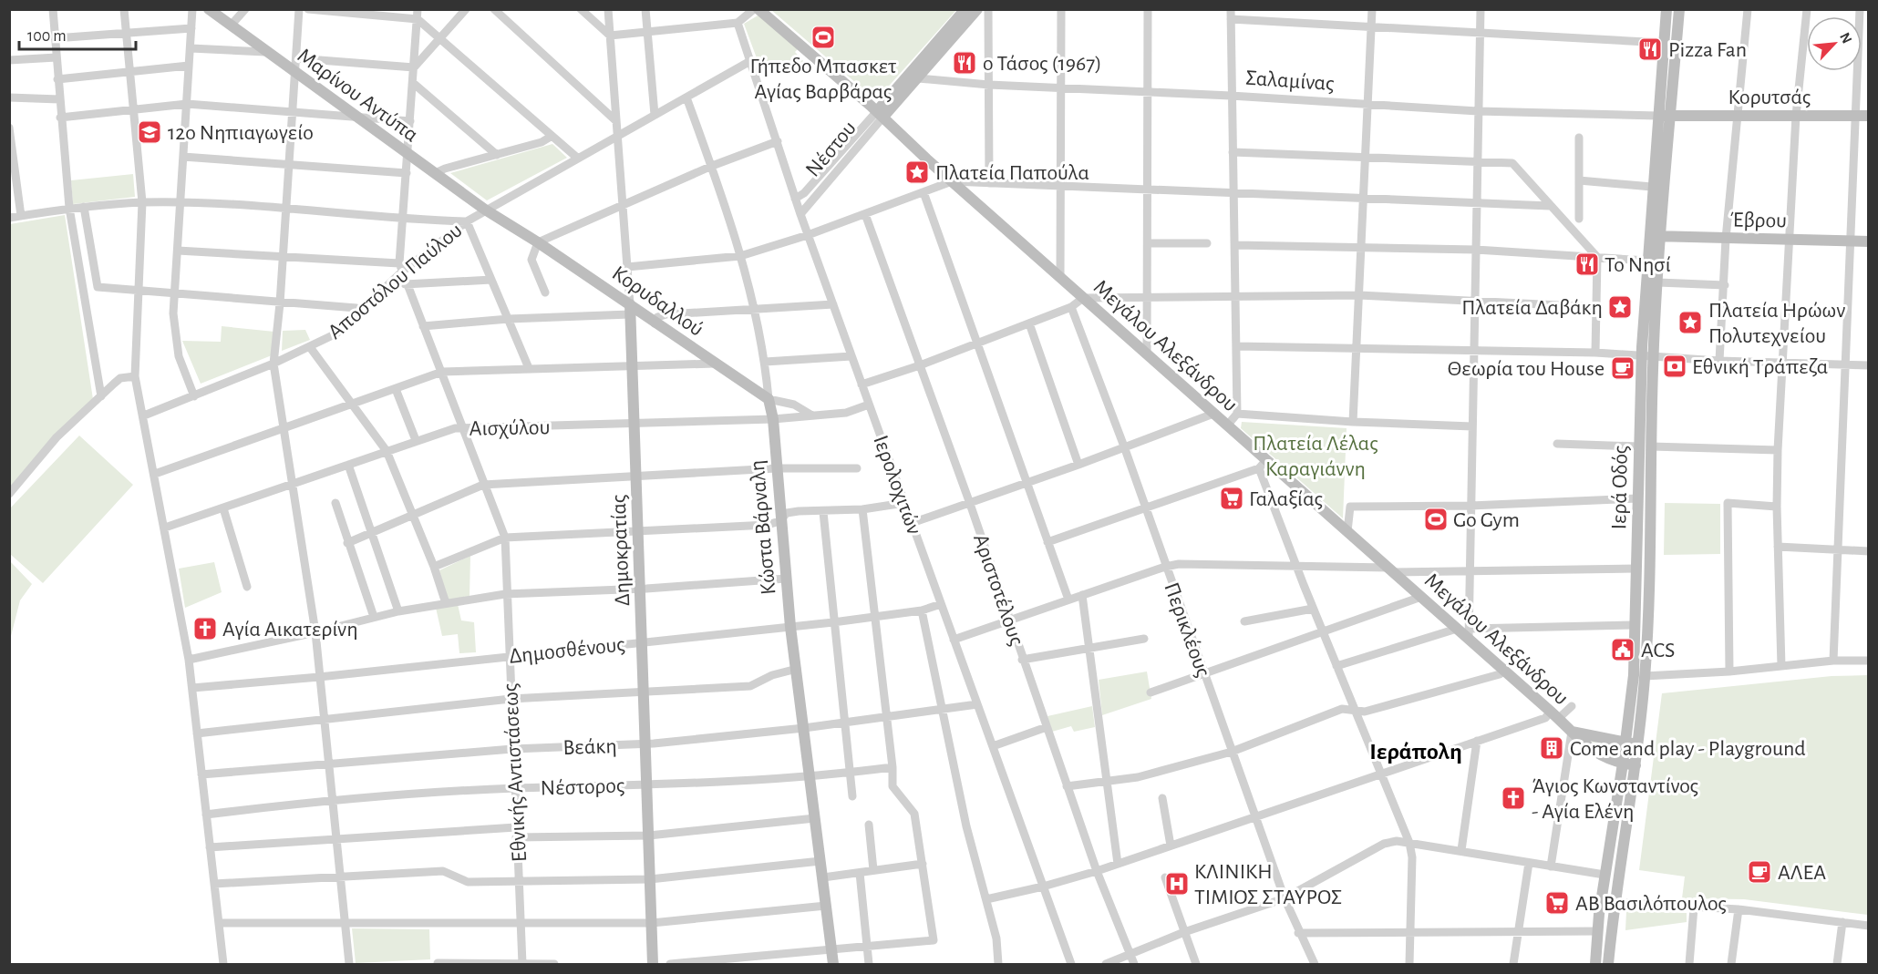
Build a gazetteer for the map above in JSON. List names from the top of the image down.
{
  "streets": {
    "street": [
      "Σαλαμίνας",
      "Μαρίνου Αντύπα",
      "Κορυτσάς",
      "Νέστου",
      "Έβρου",
      "Αποστόλου Παύλου",
      "Κορυδαλλού",
      "Μεγάλου Αλεξάνδρου",
      "Αισχύλου",
      "Ιερολοχιτών",
      "Ιερά Οδός",
      "Κώστα Βάρναλη",
      "Δημοκρατίας",
      "Αριστοτέλους",
      "Περικλέους",
      "Δημοσθένους",
      "Βεάκη",
      "Εθνικής Αντιστάσεως",
      "Νέστορος"
    ]
  },
  "crossings": [
    ["Σαλαμίνας", "Κορυτσάς"],
    ["Σαλαμίνας", "Νέστου"],
    ["Σαλαμίνας", "Ιερά Οδός"],
    ["Μαρίνου Αντύπα", "Αποστόλου Παύλου"],
    ["Μαρίνου Αντύπα", "Κορυδαλλού"],
    ["Μαρίνου Αντύπα", "Εθνικής Αντιστάσεως"],
    ["Κορυτσάς", "Ιερά Οδός"],
    ["Νέστου", "Μεγάλου Αλεξάνδρου"],
    ["Νέστου", "Ιερολοχιτών"],
    ["Έβρου", "Ιερά Οδός"],
    ["Αποστόλου Παύλου", "Κορυδαλλού"],
    ["Αποστόλου Παύλου", "Ιερολοχιτών"],
    ["Αποστόλου Παύλου", "Κώστα Βάρναλη"],
    ["Αποστόλου Παύλου", "Δημοκρατίας"],
    ["Αποστόλου Παύλου", "Εθνικής Αντιστάσεως"],
    ["Κορυδαλλού", "Αισχύλου"],
    ["Κορυδαλλού", "Κώστα Βάρναλη"],
    ["Κορυδαλλού", "Δημοκρατίας"],
    ["Μεγάλου Αλεξάνδρου", "Ιερά Οδός"],
    ["Αισχύλου", "Ιερολοχιτών"],
    ["Αισχύλου", "Κώστα Βάρναλη"],
    ["Αισχύλου", "Δημοκρατίας"],
    ["Αισχύλου", "Εθνικής Αντιστάσεως"],
    ["Ιερολοχιτών", "Δημοσθένους"],
    ["Ιερολοχιτών", "Βεάκη"],
    ["Κώστα Βάρναλη", "Δημοσθένους"],
    ["Κώστα Βάρναλη", "Βεάκη"],
    ["Κώστα Βάρναλη", "Νέστορος"],
    ["Δημοκρατίας", "Δημοσθένους"],
    ["Δημοκρατίας", "Βεάκη"],
    ["Δημοκρατίας", "Νέστορος"],
    ["Δημοσθένους", "Εθνικής Αντιστάσεως"],
    ["Βεάκη", "Εθνικής Αντιστάσεως"],
    ["Εθνικής Αντιστάσεως", "Νέστορος"]
  ],
  "districts": ["Ιεράπολη"],
  "parks": ["Πλατεία Λέλας Καραγιάννη"],
  "places": {
    "sports": ["Γήπεδο Μπασκετ Αγίας Βαρβάρας", "Go Gym"],
    "restaurant": ["Pizza Fan", "ο Τάσος (1967)", "Το Νησί"],
    "school or university": ["12ο Νηπιαγωγείο"],
    "place": ["Πλατεία Παπούλα", "Πλατεία Δαβάκη", "Πλατεία Ηρώων Πολυτεχνείου"],
    "bank": ["Εθνική Τράπεζα"],
    "cafe": ["Θεωρία του House", "ΑΛΕΑ"],
    "supermarket": ["Γαλαξίας", "ΑΒ Βασιλόπουλος"],
    "church": ["Αγία Αικατερίνη", "Άγιος Κωνσταντίνος - Αγία Ελένη"],
    "public building": ["ACS"],
    "building": ["Come and play - Playground"],
    "hospital": ["ΚΛΙΝΙΚΗ ΤΙΜΙΟΣ ΣΤΑΥΡΟΣ"]
  },
  "scale_bar": "100 m",
  "north": "top right"
}
